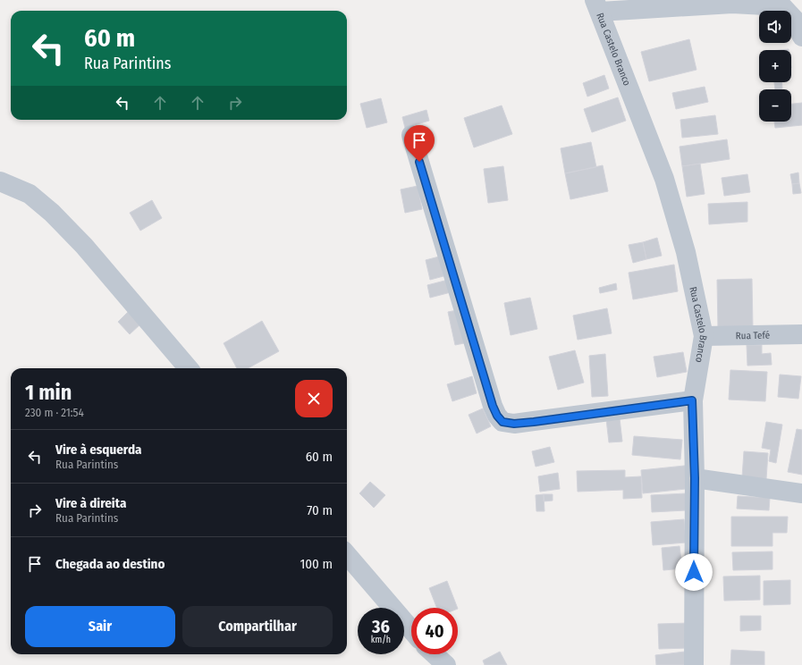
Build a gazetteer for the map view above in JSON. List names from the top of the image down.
{
  "streets": {
    "street": ["Rua Castelo Branco", "Rua Tefé"]
  },
  "crossings": [
    ["Rua Castelo Branco", "Rua Tefé"]
  ],
  "page": {
    "map_buttons": ["+", "−"],
    "turn": ["60 m", "Rua Parintins"],
    "heading": ["1 min", "230 m · 21:54"],
    "list": [
      {
        "name": "Vire à esquerda",
        "note": "Rua Parintins",
        "value": "60 m"
      },
      {
        "name": "Vire à direita",
        "note": "Rua Parintins",
        "value": "70 m"
      },
      {
        "name": "Chegada ao destino",
        "value": "100 m"
      }
    ],
    "buttons": ["Sair", "Compartilhar"],
    "speed": "36 km/h",
    "limit": "40"
  }
}
